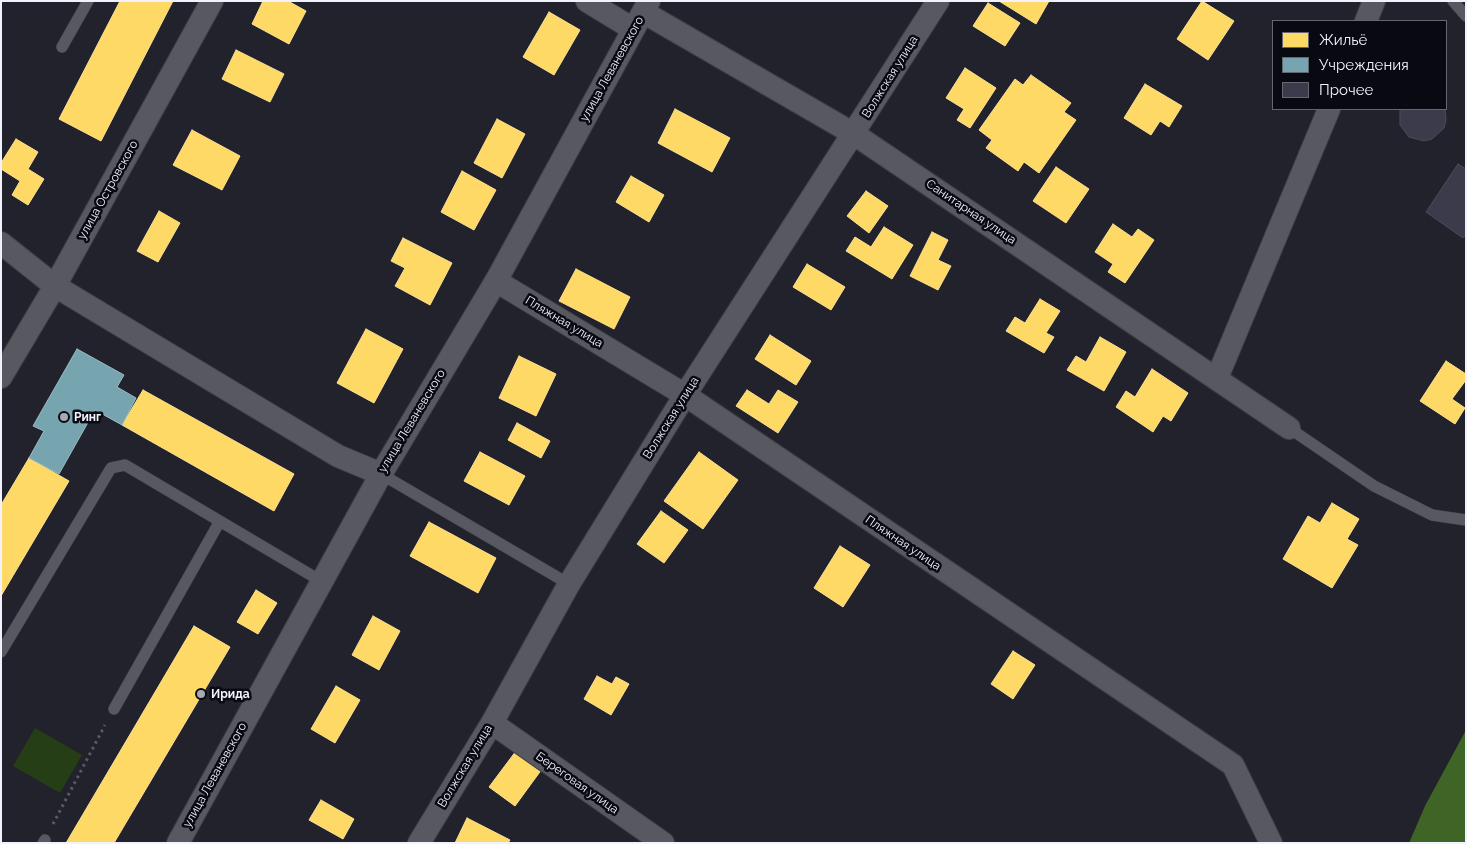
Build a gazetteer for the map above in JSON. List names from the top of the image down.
{
  "streets": {
    "street": [
      "улица Леваневского",
      "Волжская улица",
      "улица Островского",
      "Санитарная улица",
      "Пляжная улица",
      "Береговая улица"
    ]
  },
  "crossings": [
    ["улица Леваневского", "Санитарная улица"],
    ["улица Леваневского", "Пляжная улица"],
    ["Волжская улица", "Санитарная улица"],
    ["Волжская улица", "Пляжная улица"],
    ["Волжская улица", "Береговая улица"]
  ],
  "places": ["Ринг", "Ирида"],
  "legend": ["Жильё", "Учреждения", "Прочее"]
}
